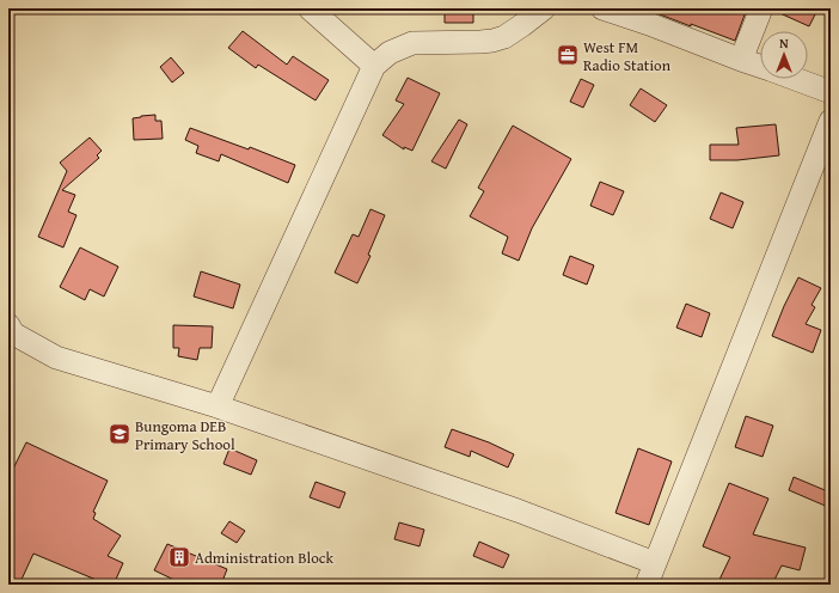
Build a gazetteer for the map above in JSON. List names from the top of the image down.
{
  "places": {
    "office": ["West FM Radio Station"],
    "school or university": ["Bungoma DEB Primary School"],
    "building": ["Administration Block"]
  },
  "north": "top"
}
